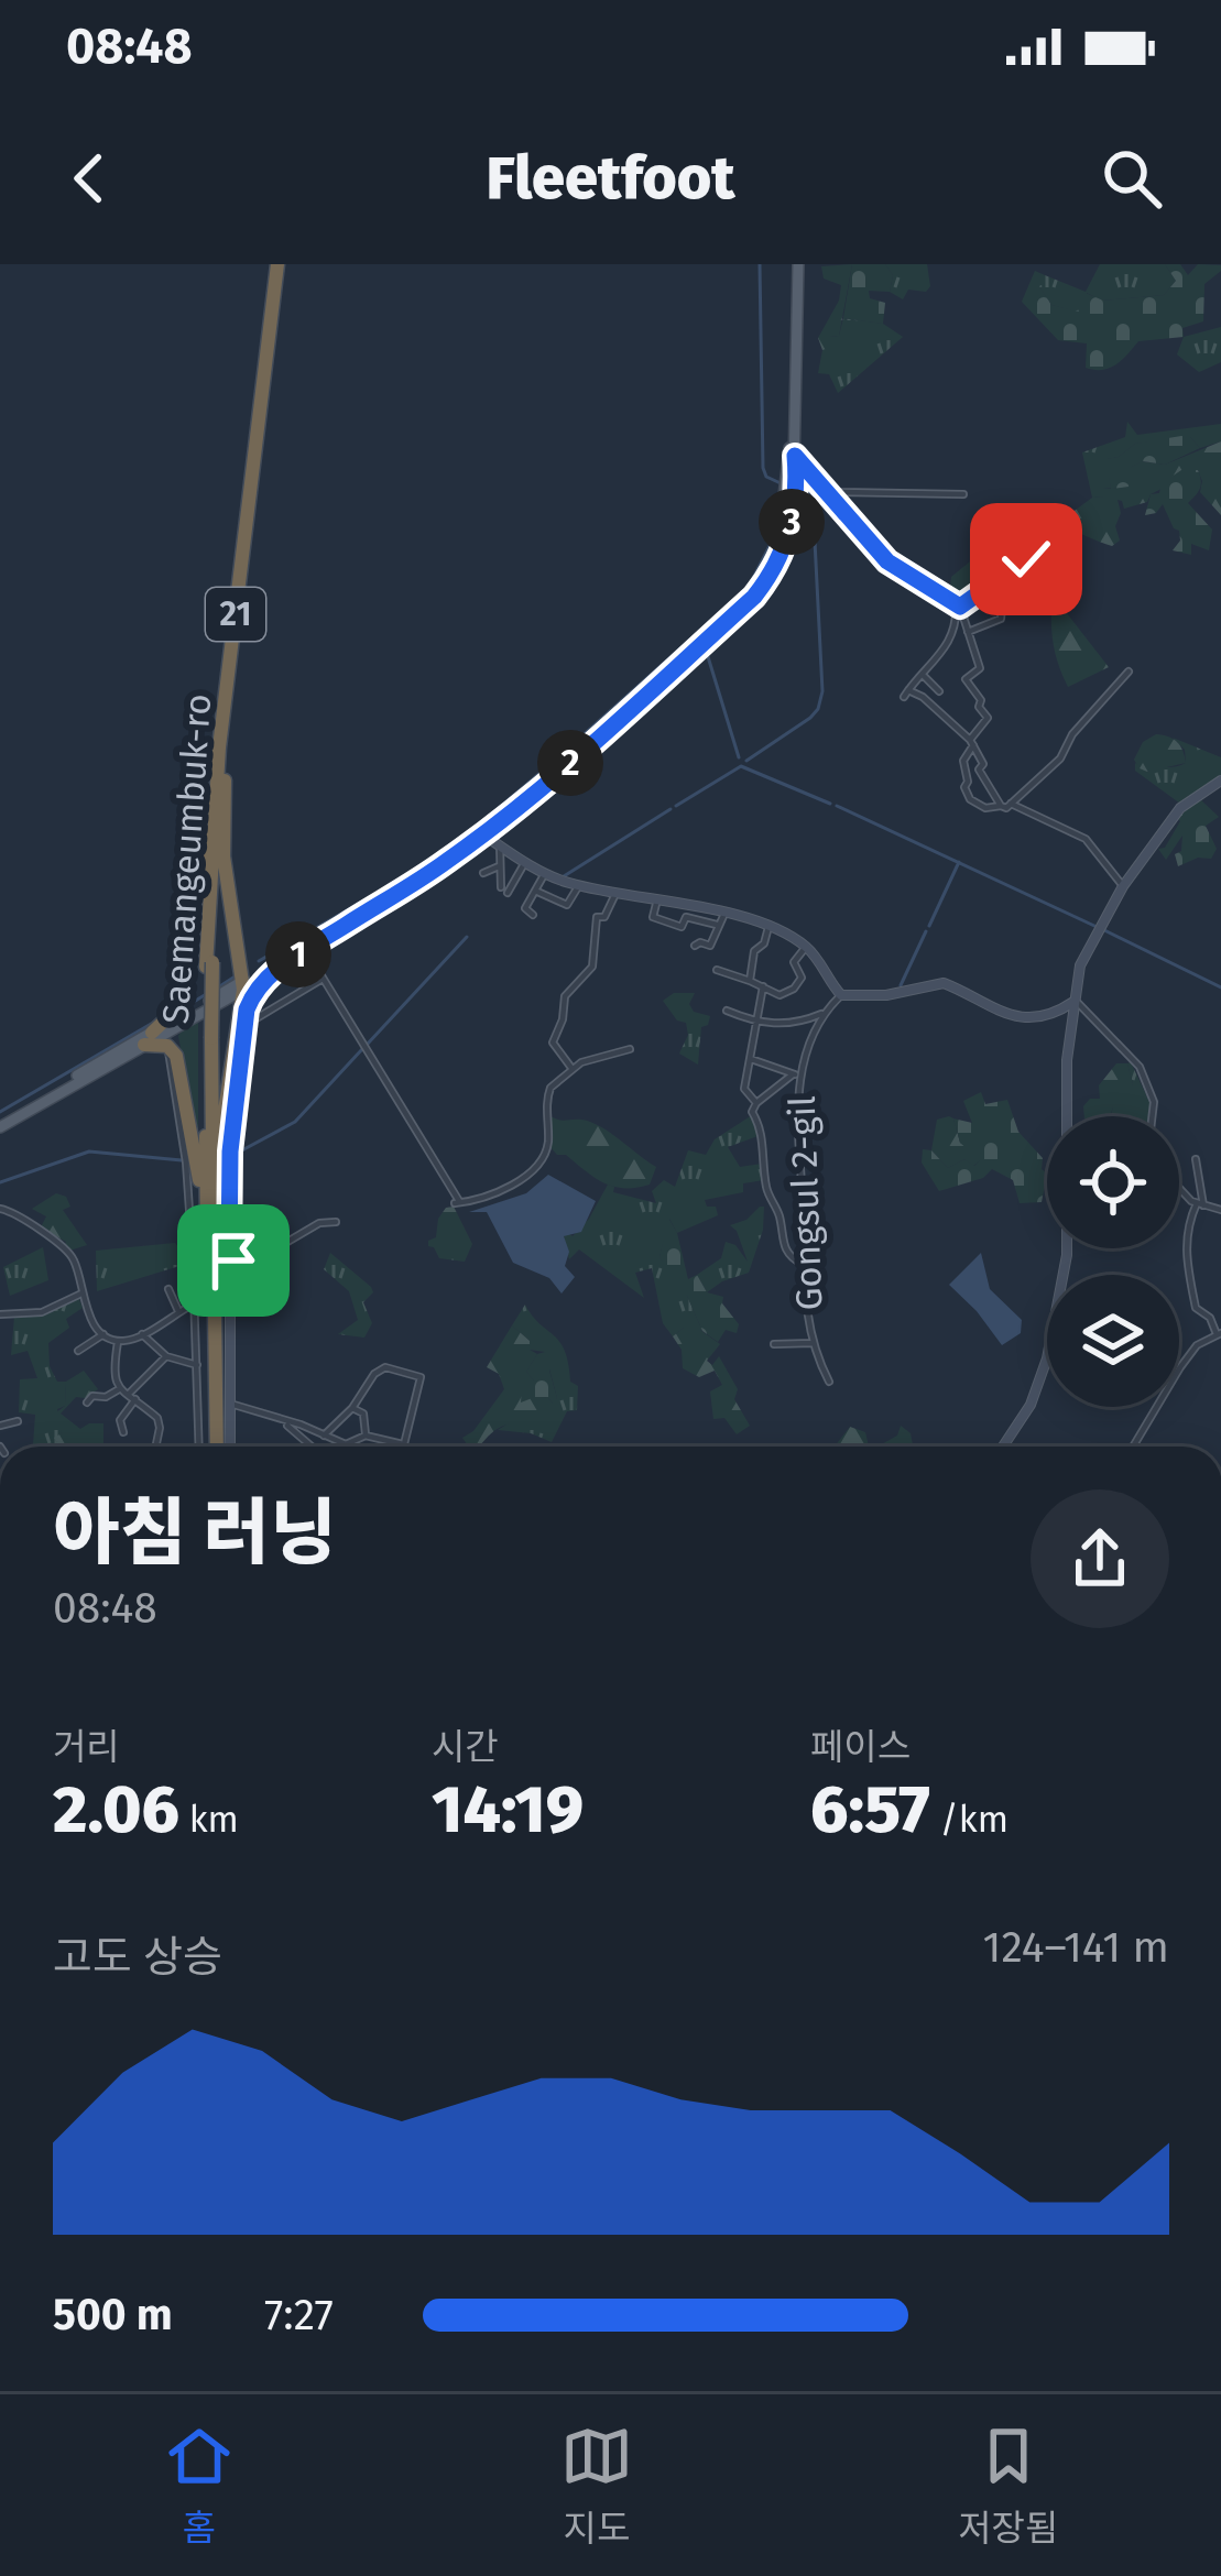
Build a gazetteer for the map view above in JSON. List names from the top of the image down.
{
  "streets": {
    "highway": ["21", "Saemangeumbuk-ro"],
    "street": ["Gongsul 2-gil"]
  },
  "crossings": [
    ["21", "Saemangeumbuk-ro"]
  ],
  "page": {
    "status": "08:48",
    "header": "Fleetfoot",
    "pins": ["3", "2", "1"],
    "heading": ["아침 러닝", "08:48"],
    "stats": [
      ["거리", "2.06 km"],
      ["시간", "14:19"],
      ["페이스", "6:57 /km"]
    ],
    "chart": ["고도 상승", "124–141 m"],
    "list": [
      {
        "name": "500 m",
        "note": "7:27"
      }
    ],
    "tabs": ["홈", "지도", "저장됨"]
  }
}
